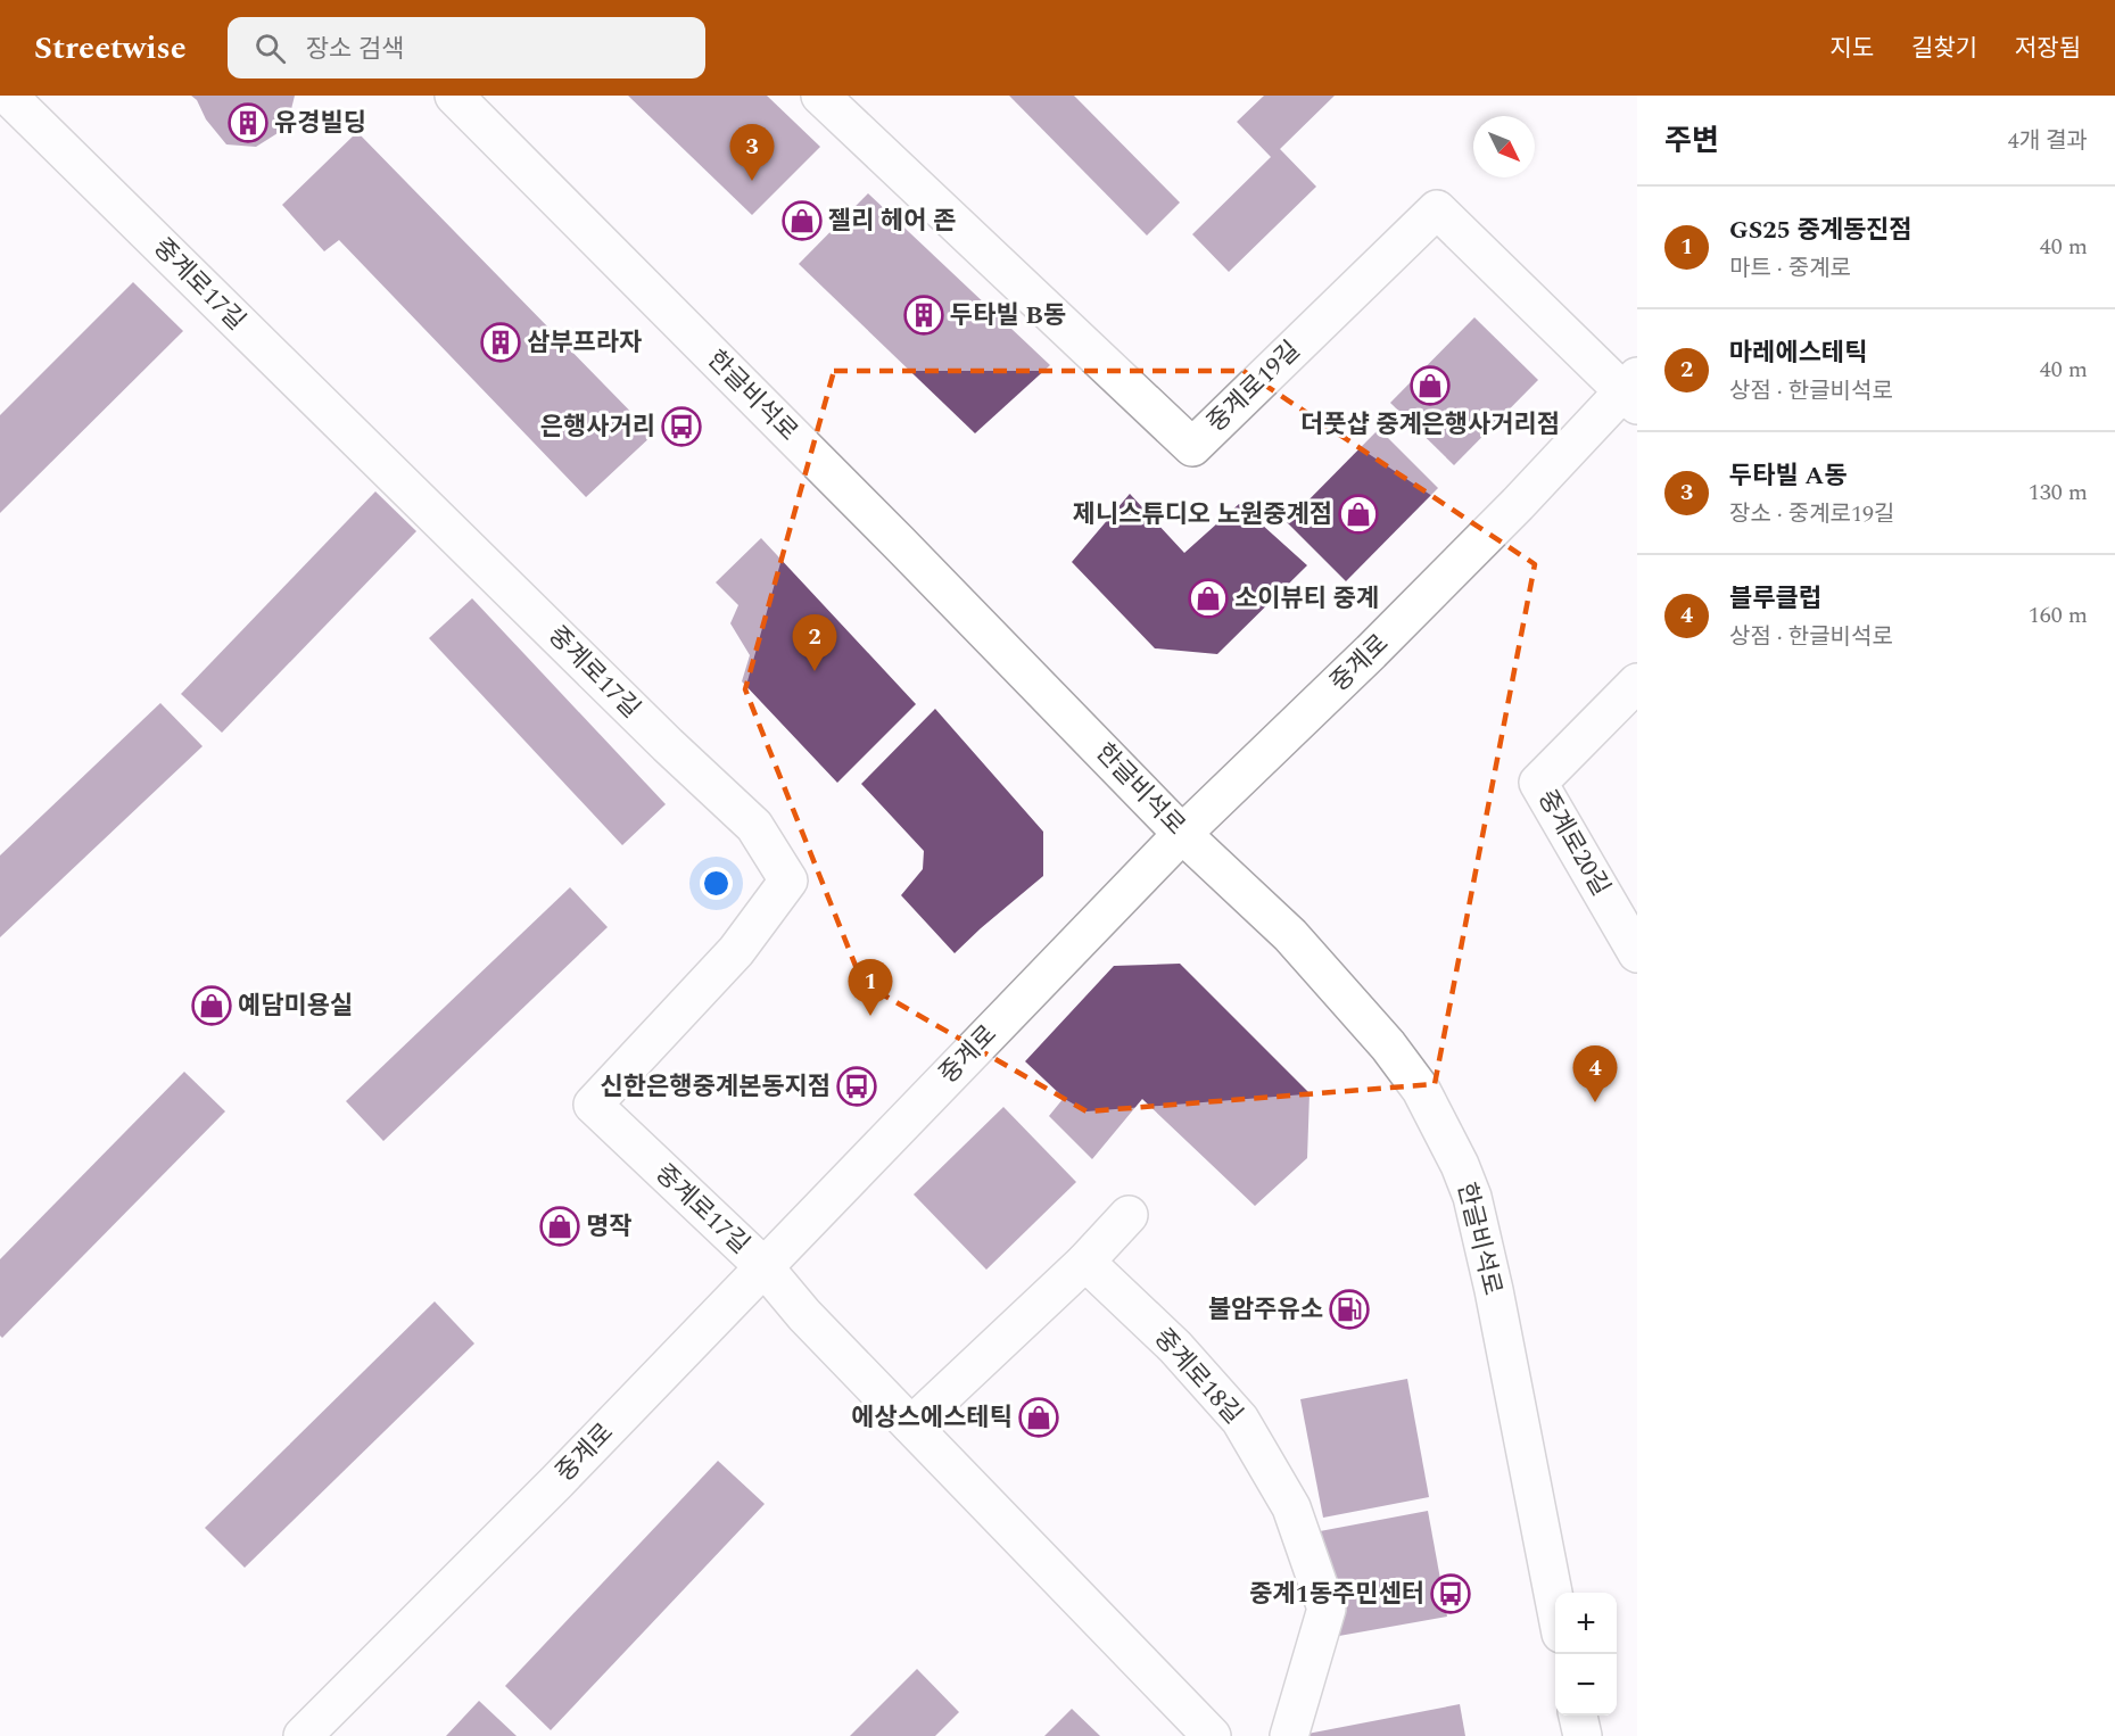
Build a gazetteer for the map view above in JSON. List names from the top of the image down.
{
  "streets": {
    "street": [
      "중계로17길",
      "중계로19길",
      "한글비석로",
      "중계로",
      "중계로20길",
      "중계로18길"
    ]
  },
  "crossings": [
    ["중계로17길", "중계로"],
    ["중계로19길", "중계로"],
    ["한글비석로", "중계로"]
  ],
  "places": {
    "building": ["유경빌딩", "두타빌 B동", "삼부프라자"],
    "shop": [
      "젤리 헤어 존",
      "더풋샵 중계은행사거리점",
      "제니스튜디오 노원중계점",
      "소이뷰티 중계",
      "예담미용실",
      "명작",
      "에상스에스테틱"
    ],
    "bus stop": ["은행사거리", "신한은행중계본동지점", "중계1동주민센터"],
    "fuel station": ["불암주유소"]
  },
  "north": "bottom right",
  "page": {
    "header": "Streetwise",
    "search": "장소 검색",
    "nav": ["지도", "길찾기", "저장됨"],
    "heading": ["주변", "4개 결과"],
    "pins": [
      "3",
      "2",
      "1",
      "4"
    ],
    "list": [
      {
        "mark": "1",
        "name": "GS25 중계동진점",
        "note": "마트 · 중계로",
        "value": "40 m"
      },
      {
        "mark": "2",
        "name": "마레에스테틱",
        "note": "상점 · 한글비석로",
        "value": "40 m"
      },
      {
        "mark": "3",
        "name": "두타빌 A동",
        "note": "장소 · 중계로19길",
        "value": "130 m"
      },
      {
        "mark": "4",
        "name": "블루클럽",
        "note": "상점 · 한글비석로",
        "value": "160 m"
      }
    ],
    "map_buttons": ["+", "−"]
  }
}
